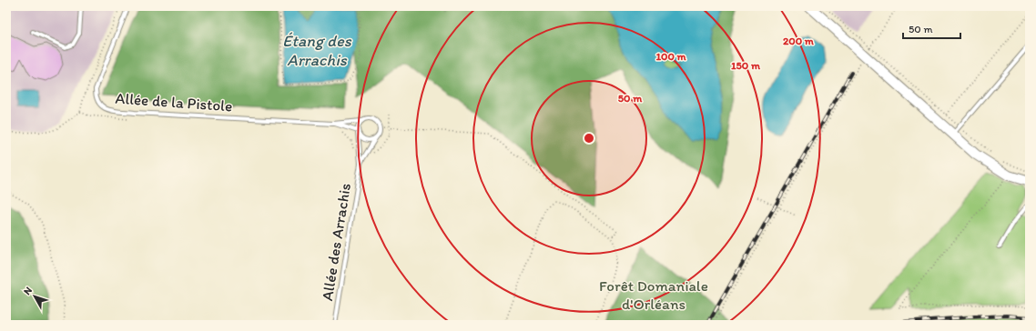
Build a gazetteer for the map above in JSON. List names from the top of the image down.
{
  "streets": {
    "lane": ["Allée de la Pistole", "Allée des Arrachis"]
  },
  "water": ["Étang des Arrachis"],
  "parks": ["Forêt Domaniale d'Orléans"],
  "scale_bar": "50 m",
  "north": "top left",
  "rings": [
    "200 m",
    "100 m",
    "150 m",
    "50 m"
  ]
}
